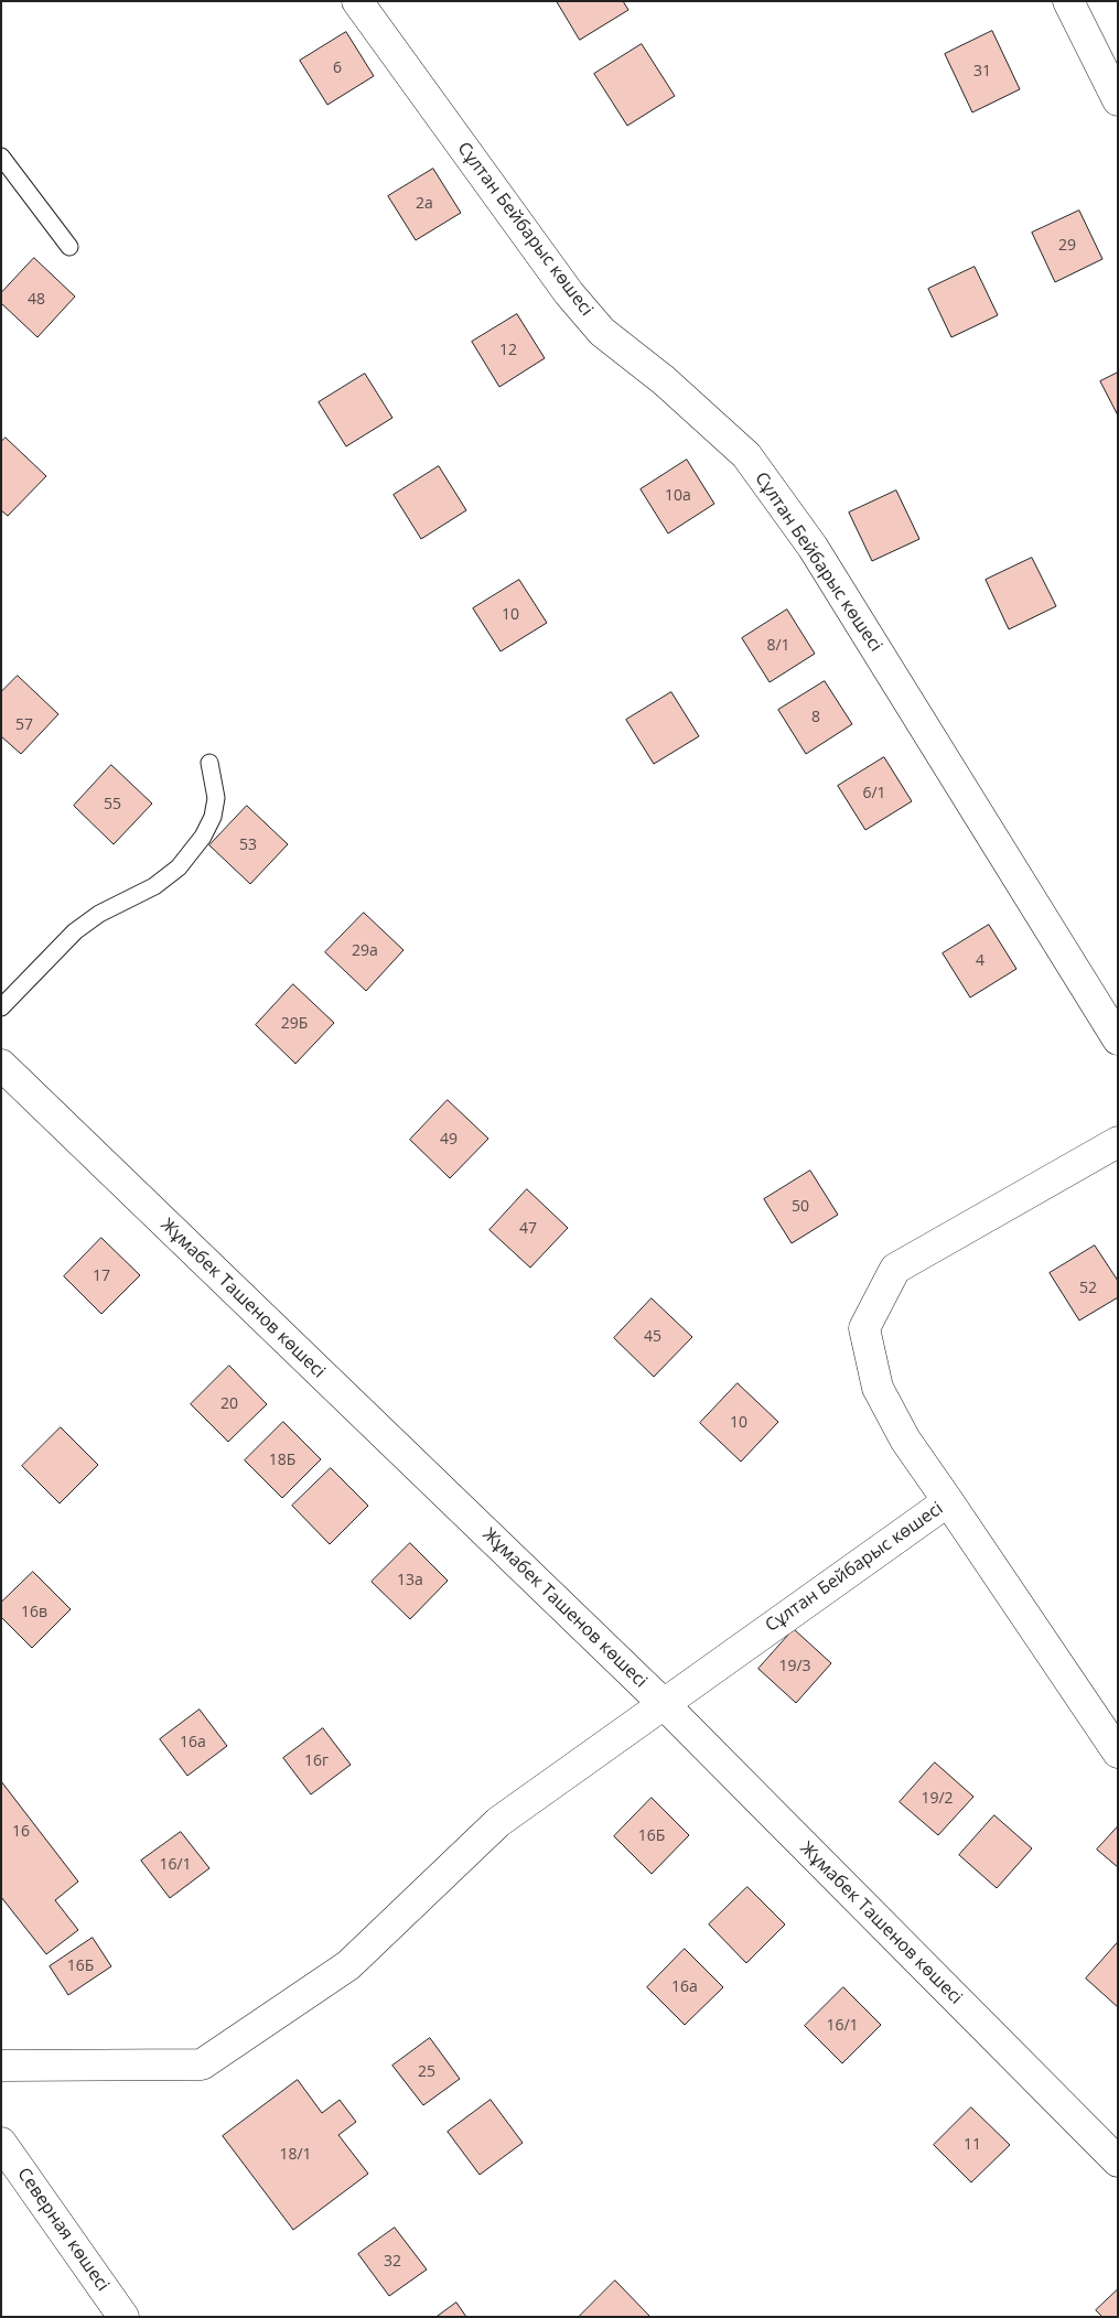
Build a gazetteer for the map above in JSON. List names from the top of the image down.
{
  "streets": {
    "street": ["Сұлтан Бейбарыс көшесі", "Жұмабек Ташенов көшесі", "Северная көшесі"]
  },
  "crossings": [
    ["Сұлтан Бейбарыс көшесі", "Жұмабек Ташенов көшесі"]
  ],
  "house_numbers": [
    "6",
    "31",
    "2а",
    "29",
    "48",
    "12",
    "10а",
    "10",
    "8/1",
    "8",
    "57",
    "6/1",
    "55",
    "53",
    "29а",
    "4",
    "29Б",
    "49",
    "50",
    "47",
    "17",
    "52",
    "45",
    "20",
    "10",
    "18Б",
    "13а",
    "16в",
    "19/3",
    "16а",
    "16г",
    "19/2",
    "16",
    "16Б",
    "16/1",
    "16Б",
    "16а",
    "16/1",
    "25",
    "11",
    "18/1",
    "32"
  ]
}
